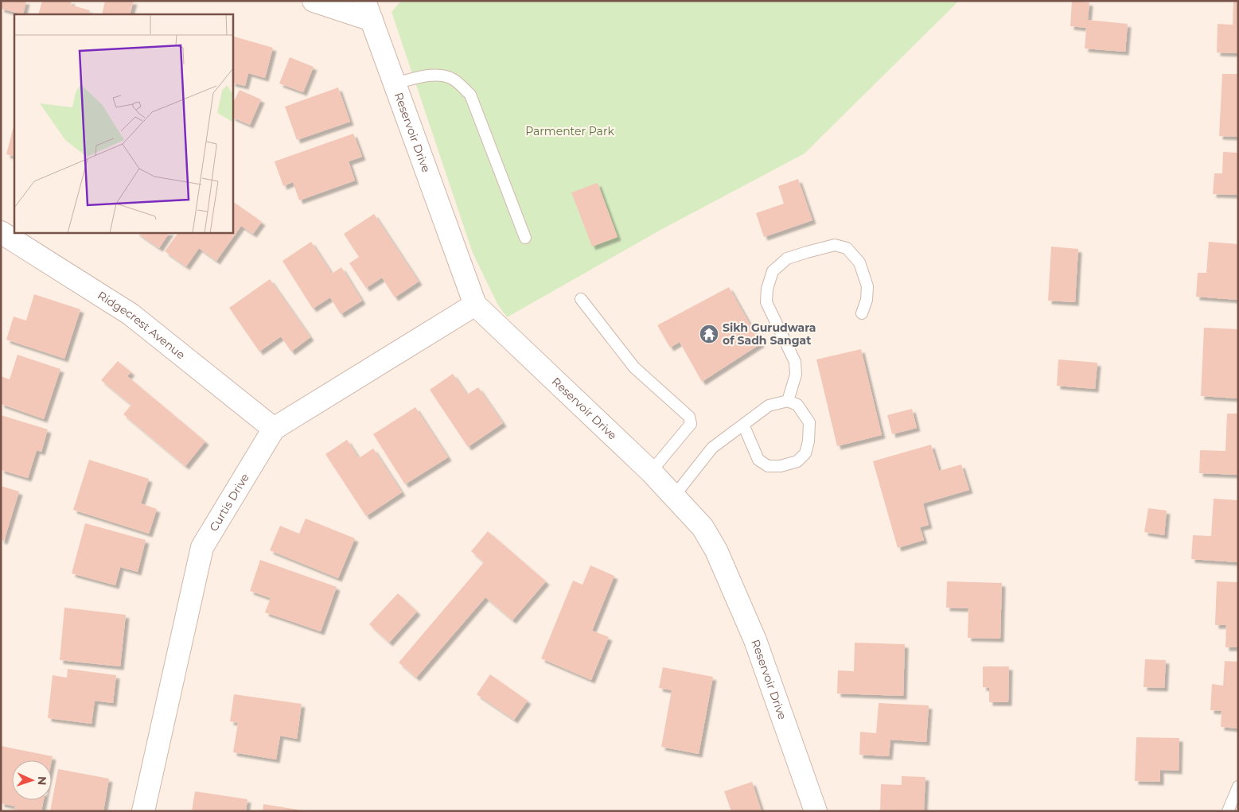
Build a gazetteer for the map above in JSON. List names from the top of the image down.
{
  "streets": {
    "street": ["Reservoir Drive", "Ridgecrest Avenue", "Curtis Drive"]
  },
  "crossings": [
    ["Reservoir Drive", "Curtis Drive"],
    ["Ridgecrest Avenue", "Curtis Drive"]
  ],
  "parks": ["Parmenter Park"],
  "places": {
    "temple": ["Sikh Gurudwara of Sadh Sangat"]
  },
  "north": "right"
}
